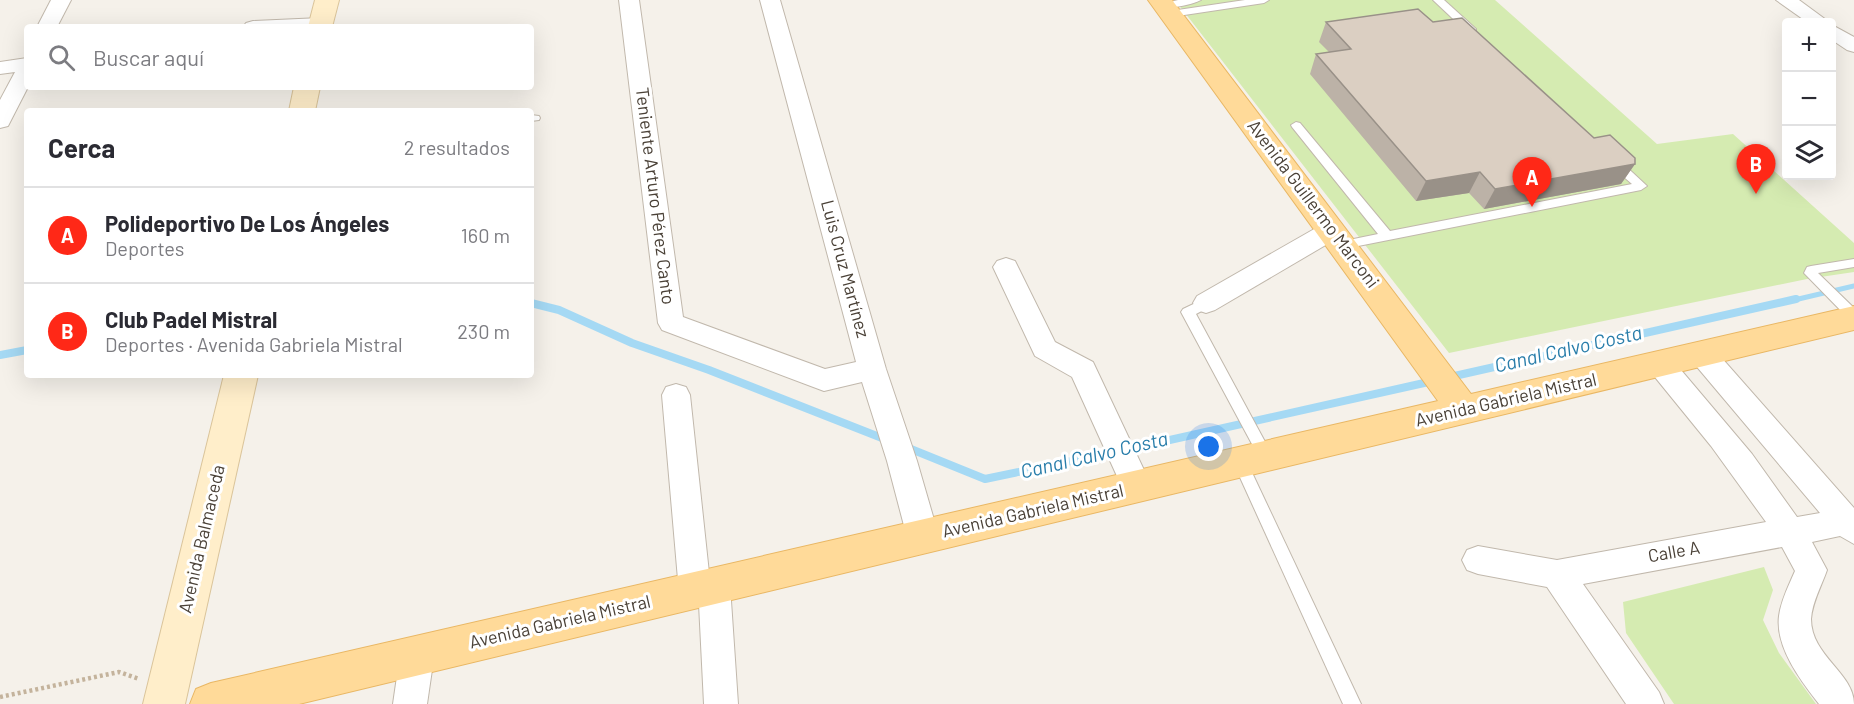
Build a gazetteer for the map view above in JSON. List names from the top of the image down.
{
  "streets": {
    "main road": ["Avenida Guillermo Marconi", "Avenida Gabriela Mistral", "Avenida Balmaceda"],
    "street": ["Teniente Arturo Pérez Canto", "Luis Cruz Martínez", "Calle A"]
  },
  "crossings": [
    ["Teniente Arturo Pérez Canto", "Luis Cruz Martínez"],
    ["Avenida Guillermo Marconi", "Avenida Gabriela Mistral"],
    ["Luis Cruz Martínez", "Avenida Gabriela Mistral"],
    ["Avenida Gabriela Mistral", "Calle A"]
  ],
  "water": ["Canal Calvo Costa"],
  "page": {
    "map_buttons": ["+", "−"],
    "search": "Buscar aquí",
    "heading": ["Cerca", "2 resultados"],
    "pins": ["B", "A"],
    "list": [
      {
        "mark": "A",
        "name": "Polideportivo De Los Ángeles",
        "note": "Deportes",
        "value": "160 m"
      },
      {
        "mark": "B",
        "name": "Club Padel Mistral",
        "note": "Deportes · Avenida Gabriela Mistral",
        "value": "230 m"
      }
    ]
  }
}
